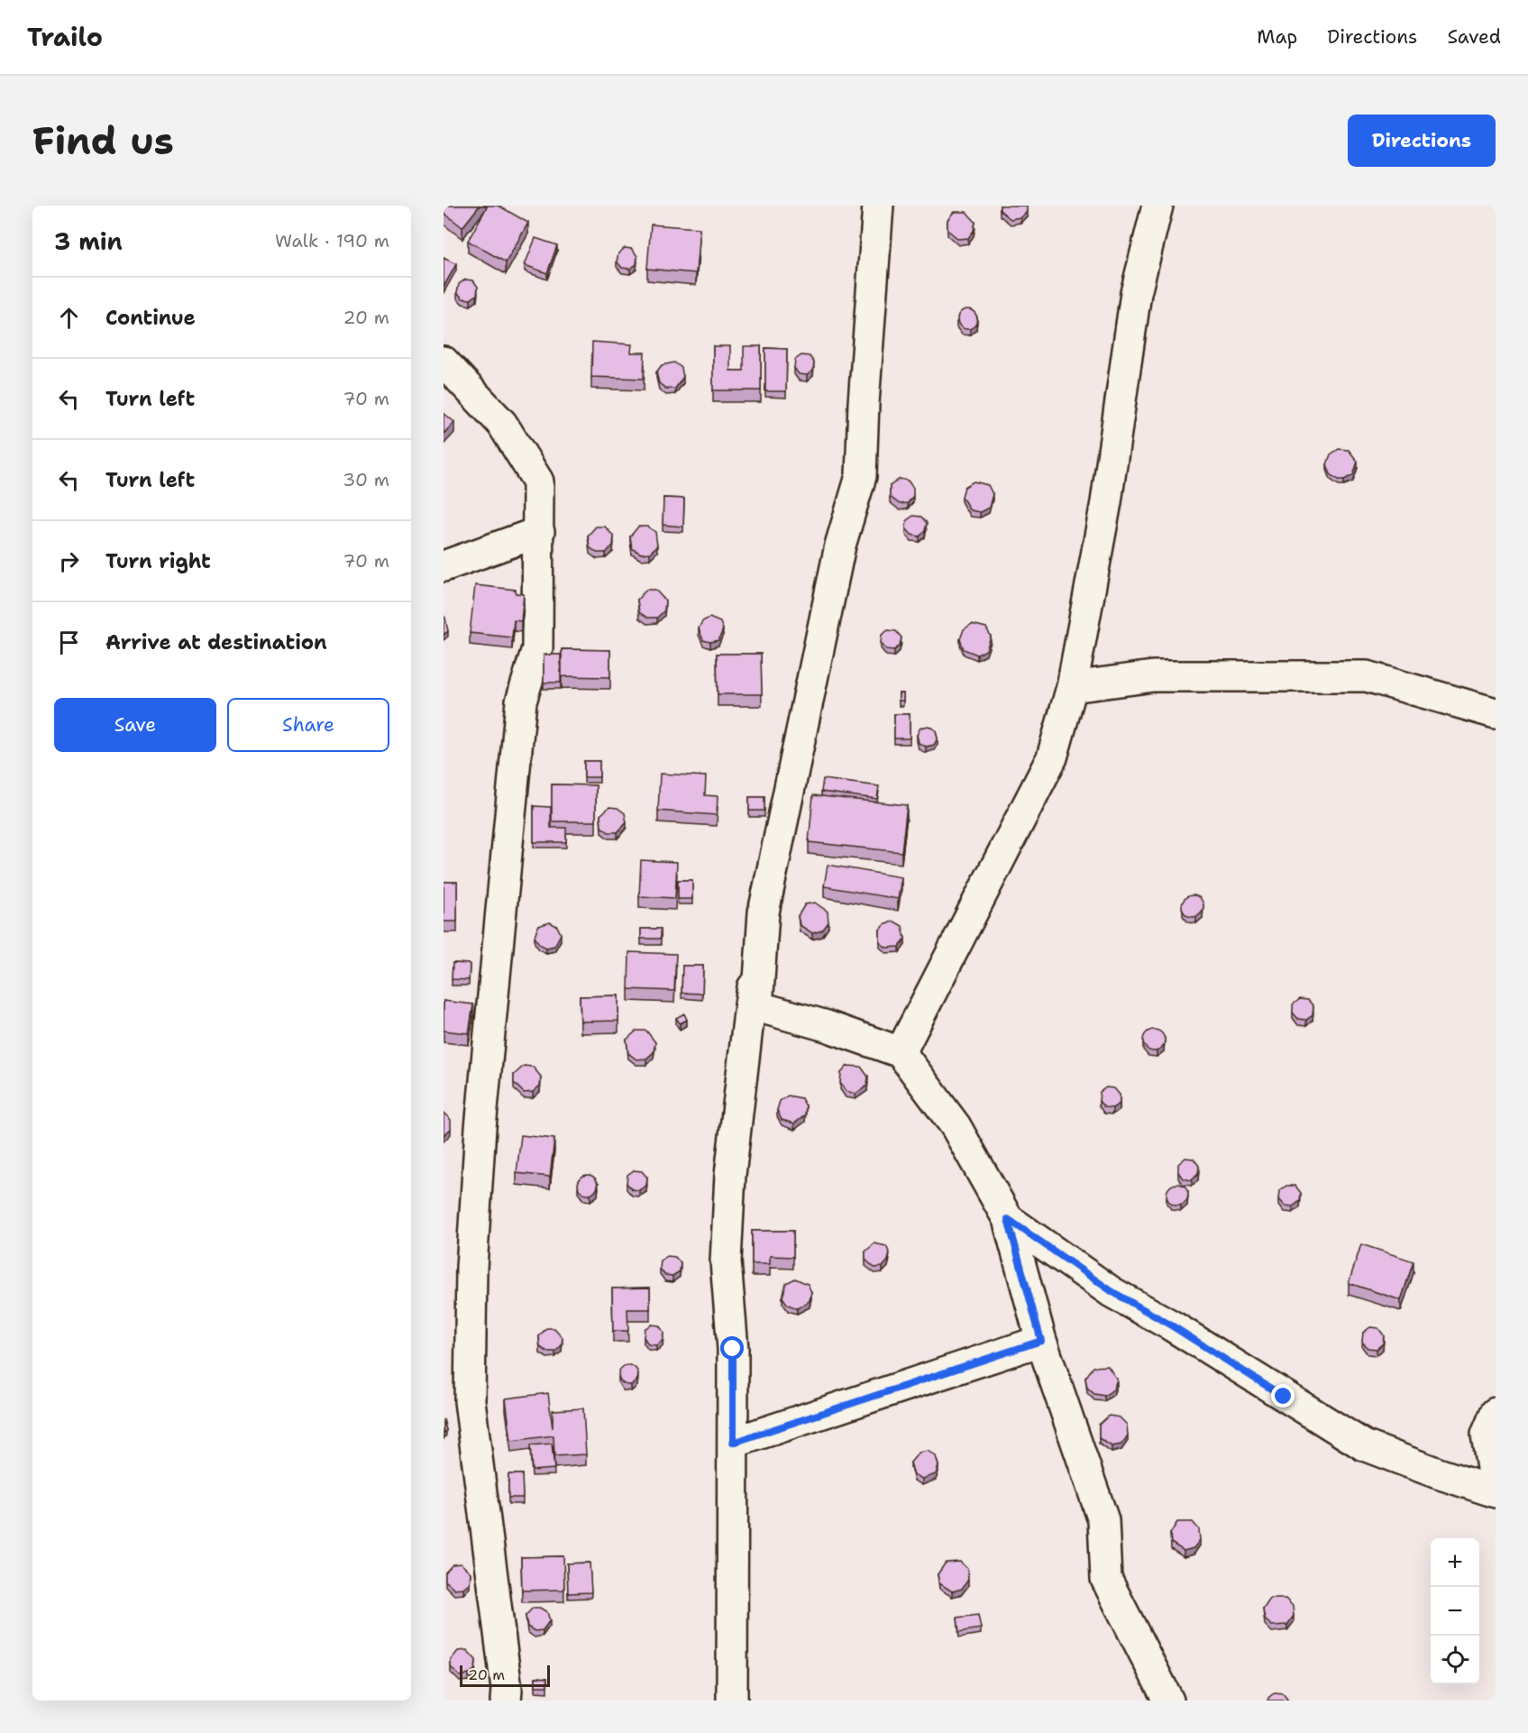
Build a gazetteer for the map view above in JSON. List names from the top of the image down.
{
  "scale_bar": "20 m",
  "page": {
    "header": "Trailo",
    "nav": ["Map", "Directions", "Saved"],
    "buttons": [
      "Directions",
      ["Save", "Share"]
    ],
    "title": "Find us",
    "heading": ["3 min", "Walk · 190 m"],
    "list": [
      ["Continue", "20 m"],
      ["Turn left", "70 m"],
      ["Turn left", "30 m"],
      ["Turn right", "70 m"],
      "Arrive at destination"
    ],
    "map_buttons": ["+", "−"],
    "scale": "20 m"
  }
}
